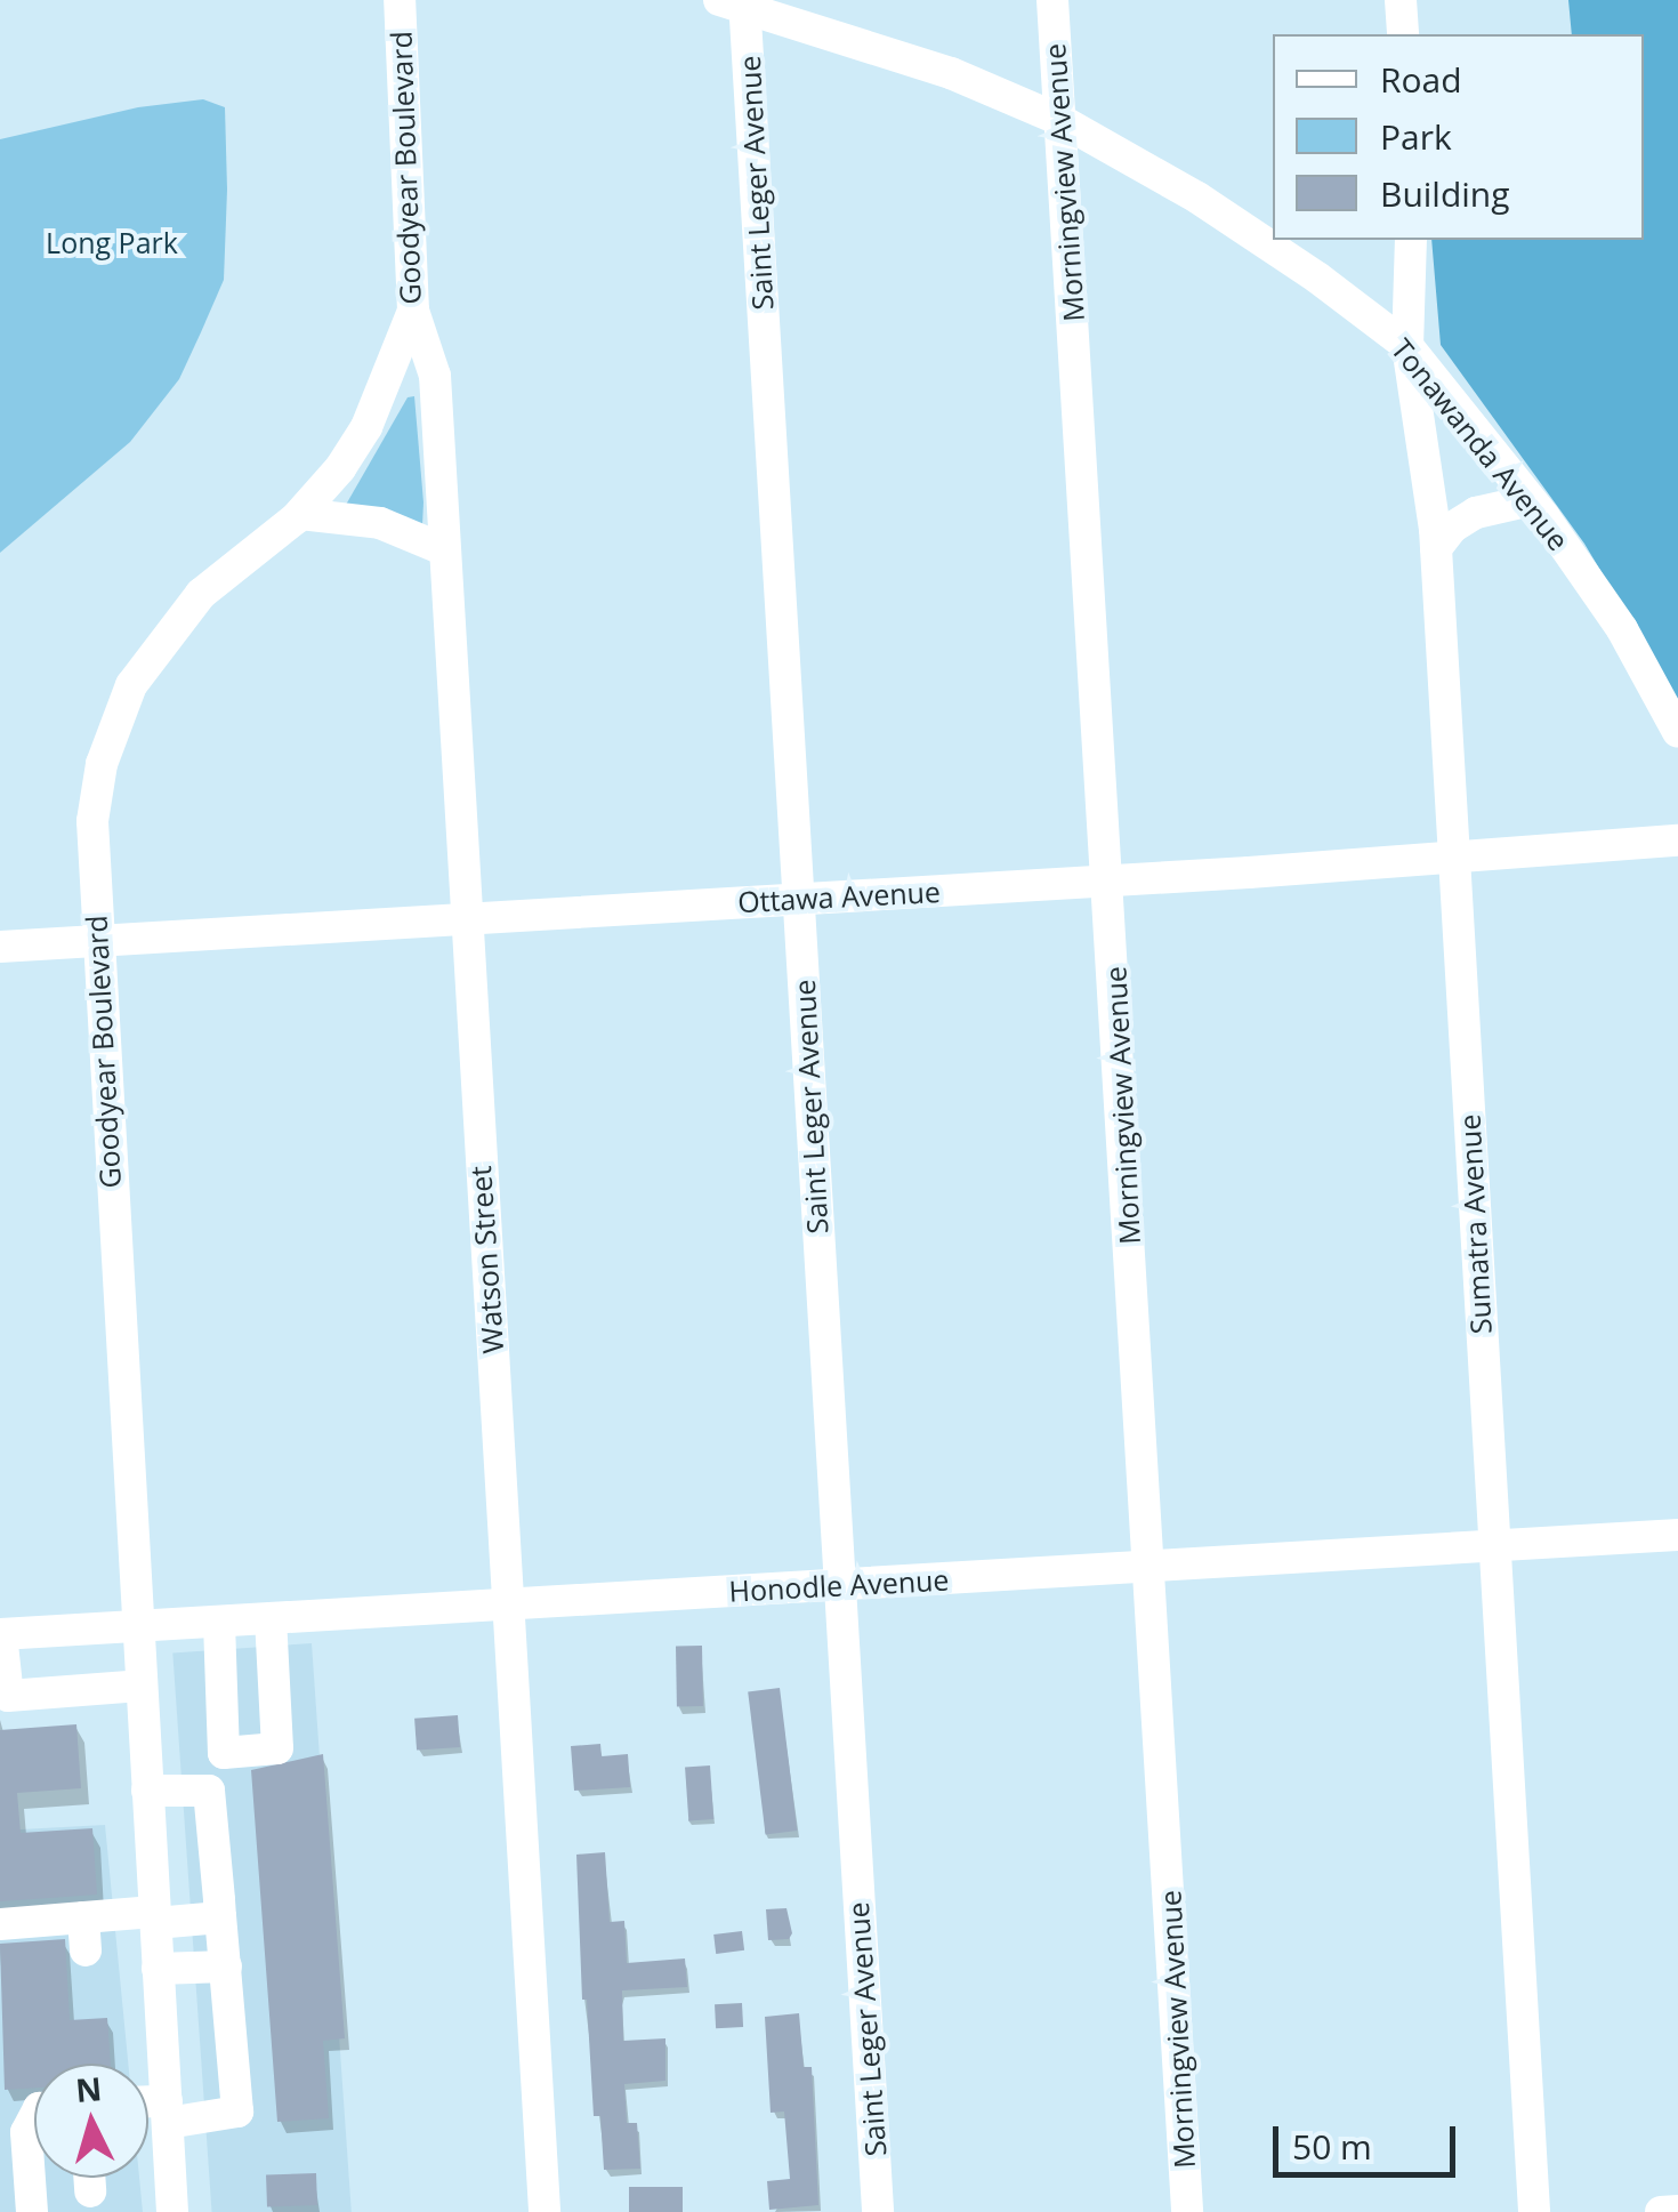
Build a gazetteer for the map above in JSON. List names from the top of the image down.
{
  "streets": {
    "street": [
      "Goodyear Boulevard",
      "Saint Leger Avenue",
      "Morningview Avenue",
      "Tonawanda Avenue",
      "Ottawa Avenue",
      "Sumatra Avenue",
      "Watson Street",
      "Honodle Avenue"
    ]
  },
  "crossings": [
    ["Goodyear Boulevard", "Ottawa Avenue"],
    ["Goodyear Boulevard", "Watson Street"],
    ["Goodyear Boulevard", "Honodle Avenue"],
    ["Saint Leger Avenue", "Tonawanda Avenue"],
    ["Saint Leger Avenue", "Ottawa Avenue"],
    ["Saint Leger Avenue", "Honodle Avenue"],
    ["Morningview Avenue", "Tonawanda Avenue"],
    ["Morningview Avenue", "Ottawa Avenue"],
    ["Morningview Avenue", "Honodle Avenue"],
    ["Tonawanda Avenue", "Sumatra Avenue"],
    ["Ottawa Avenue", "Sumatra Avenue"],
    ["Ottawa Avenue", "Watson Street"],
    ["Sumatra Avenue", "Honodle Avenue"],
    ["Watson Street", "Honodle Avenue"]
  ],
  "parks": ["Long Park"],
  "legend": ["Road", "Park", "Building"],
  "scale_bar": "50 m",
  "north": "top"
}
